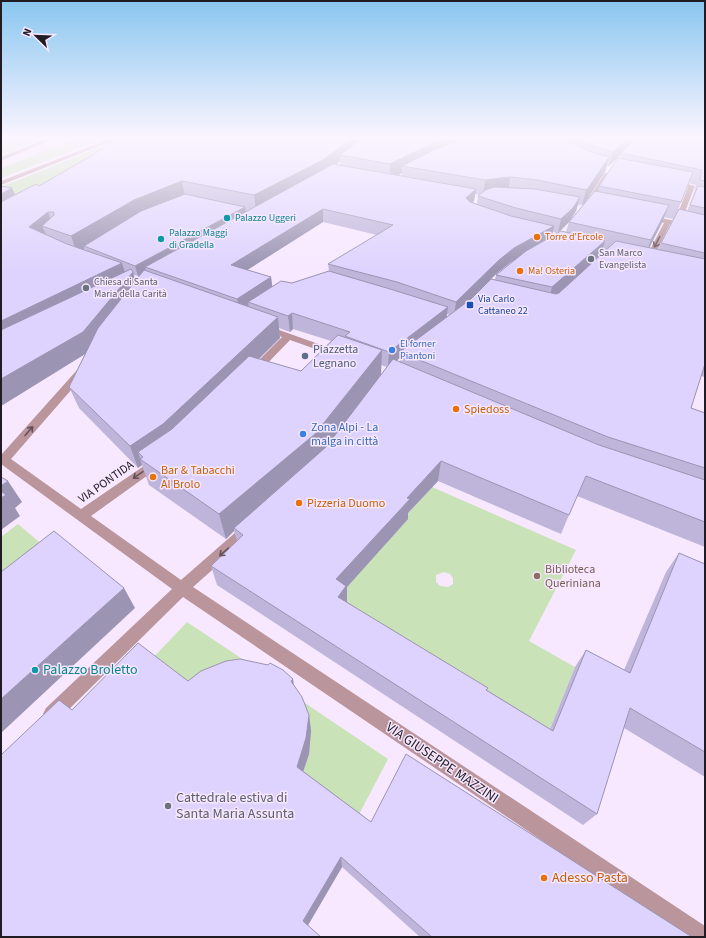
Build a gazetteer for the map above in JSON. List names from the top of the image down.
{
  "streets": {
    "street": ["VIA PONTIDA", "VIA GIUSEPPE MAZZINI"]
  },
  "crossings": [
    ["VIA PONTIDA", "VIA GIUSEPPE MAZZINI"]
  ],
  "places": {
    "other": [
      "Palazzo Uggeri",
      "Torre d'Ercole",
      "Palazzo Maggi di Gradella",
      "San Marco Evangelista",
      "Ma! Osteria",
      "Chiesa di Santa Maria della Carità",
      "El forner Piantoni",
      "Piazzetta Legnano",
      "Spiedoss",
      "Zona Alpi - La malga in città",
      "Bar & Tabacchi Al Brolo",
      "Pizzeria Duomo",
      "Biblioteca Queriniana",
      "Palazzo Broletto",
      "Cattedrale estiva di Santa Maria Assunta",
      "Adesso Pasta"
    ],
    "transit": ["Via Carlo Cattaneo 22"]
  },
  "north": "top left"
}
